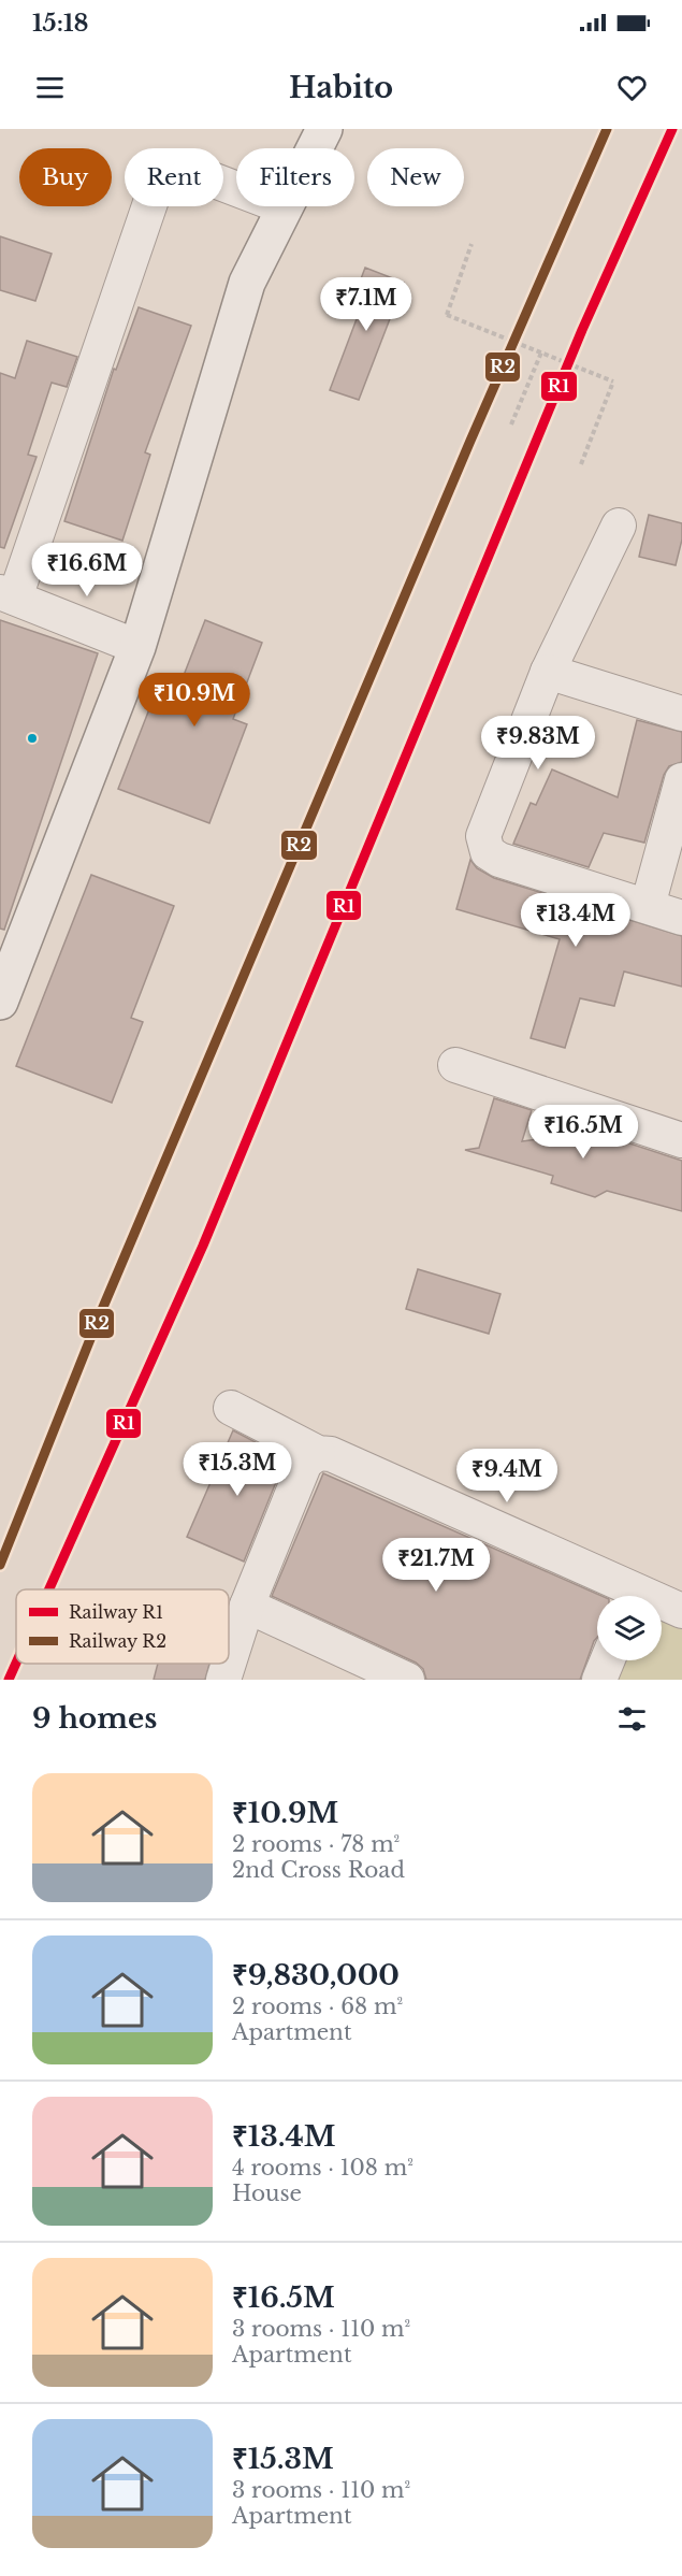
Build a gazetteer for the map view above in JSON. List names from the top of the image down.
{
  "lines": ["rail line R1", "rail line R2"],
  "legend": ["Railway R1", "Railway R2"],
  "page": {
    "status": "15:18",
    "header": "Habito",
    "chip": [
      "Buy",
      "Rent",
      "Filters",
      "New"
    ],
    "price": [
      "₹7.1M",
      "₹16.6M",
      "₹10.9M",
      "₹9.83M",
      "₹13.4M",
      "₹16.5M",
      "₹15.3M",
      "₹9.4M",
      "₹21.7M"
    ],
    "heading": "9 homes",
    "list": [
      {
        "name": "₹10.9M",
        "note": "2 rooms · 78 m² · 2nd Cross Road"
      },
      {
        "name": "₹9,830,000",
        "note": "2 rooms · 68 m² · Apartment"
      },
      {
        "name": "₹13.4M",
        "note": "4 rooms · 108 m² · House"
      },
      {
        "name": "₹16.5M",
        "note": "3 rooms · 110 m² · Apartment"
      },
      {
        "name": "₹15.3M",
        "note": "3 rooms · 110 m² · Apartment"
      }
    ]
  }
}
